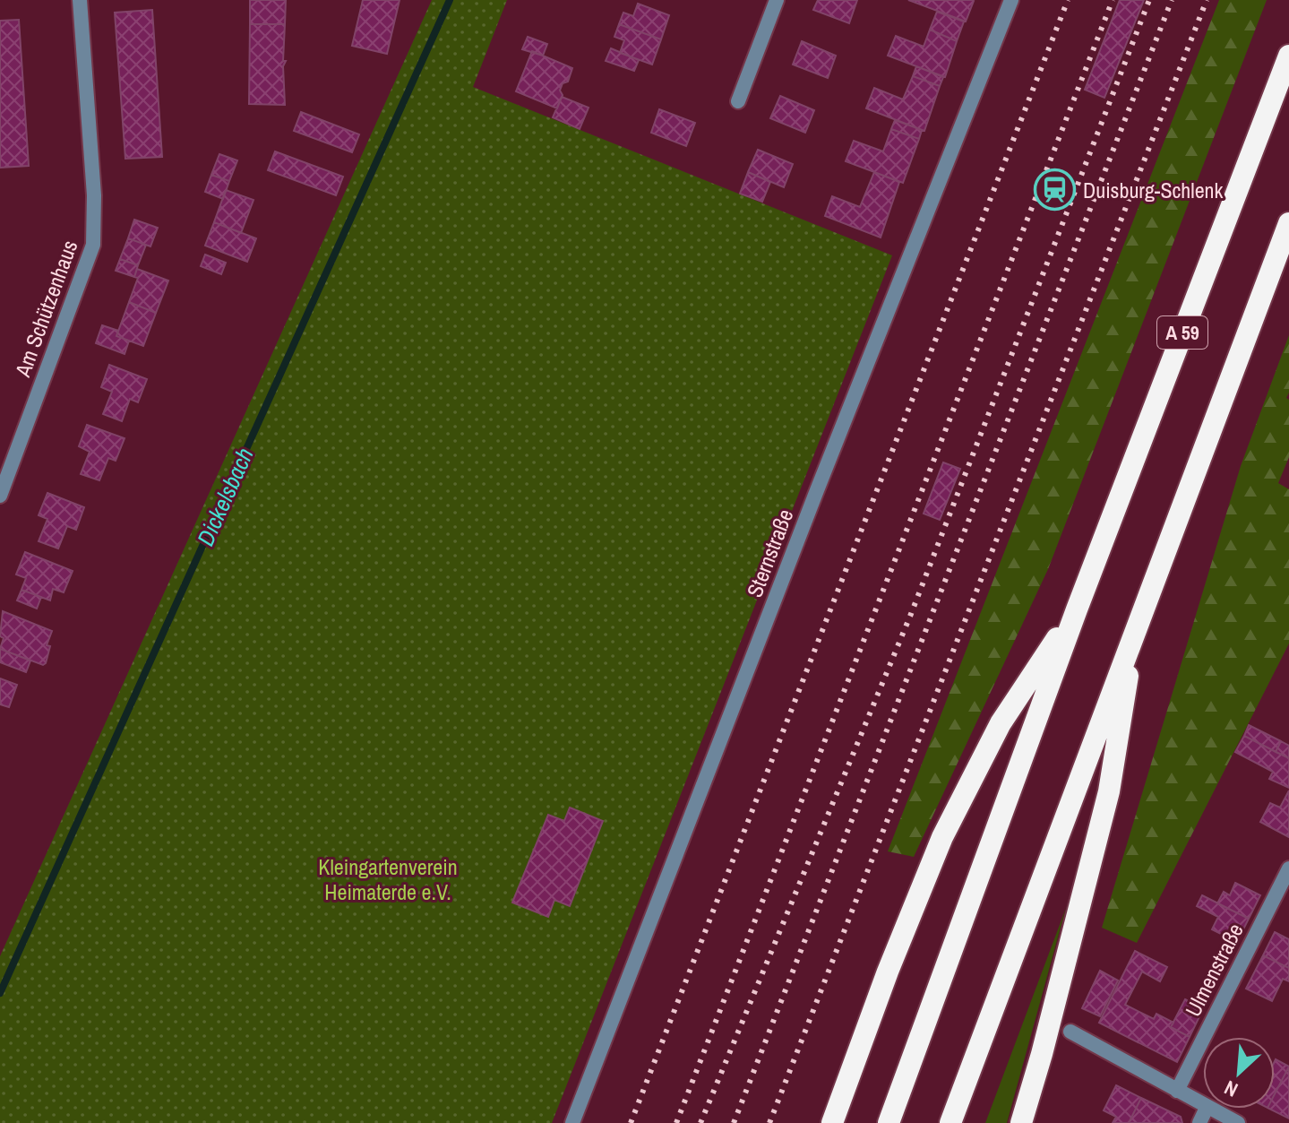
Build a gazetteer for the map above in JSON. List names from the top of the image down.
{
  "streets": {
    "highway": ["A 59"],
    "street": ["Am Schützenhaus", "Sternstraße", "Ulmenstraße"]
  },
  "water": ["Dickelsbach"],
  "parks": ["Kleingartenverein Heimaterde e.V."],
  "places": {
    "station": ["Duisburg-Schlenk"]
  },
  "north": "bottom left"
}
